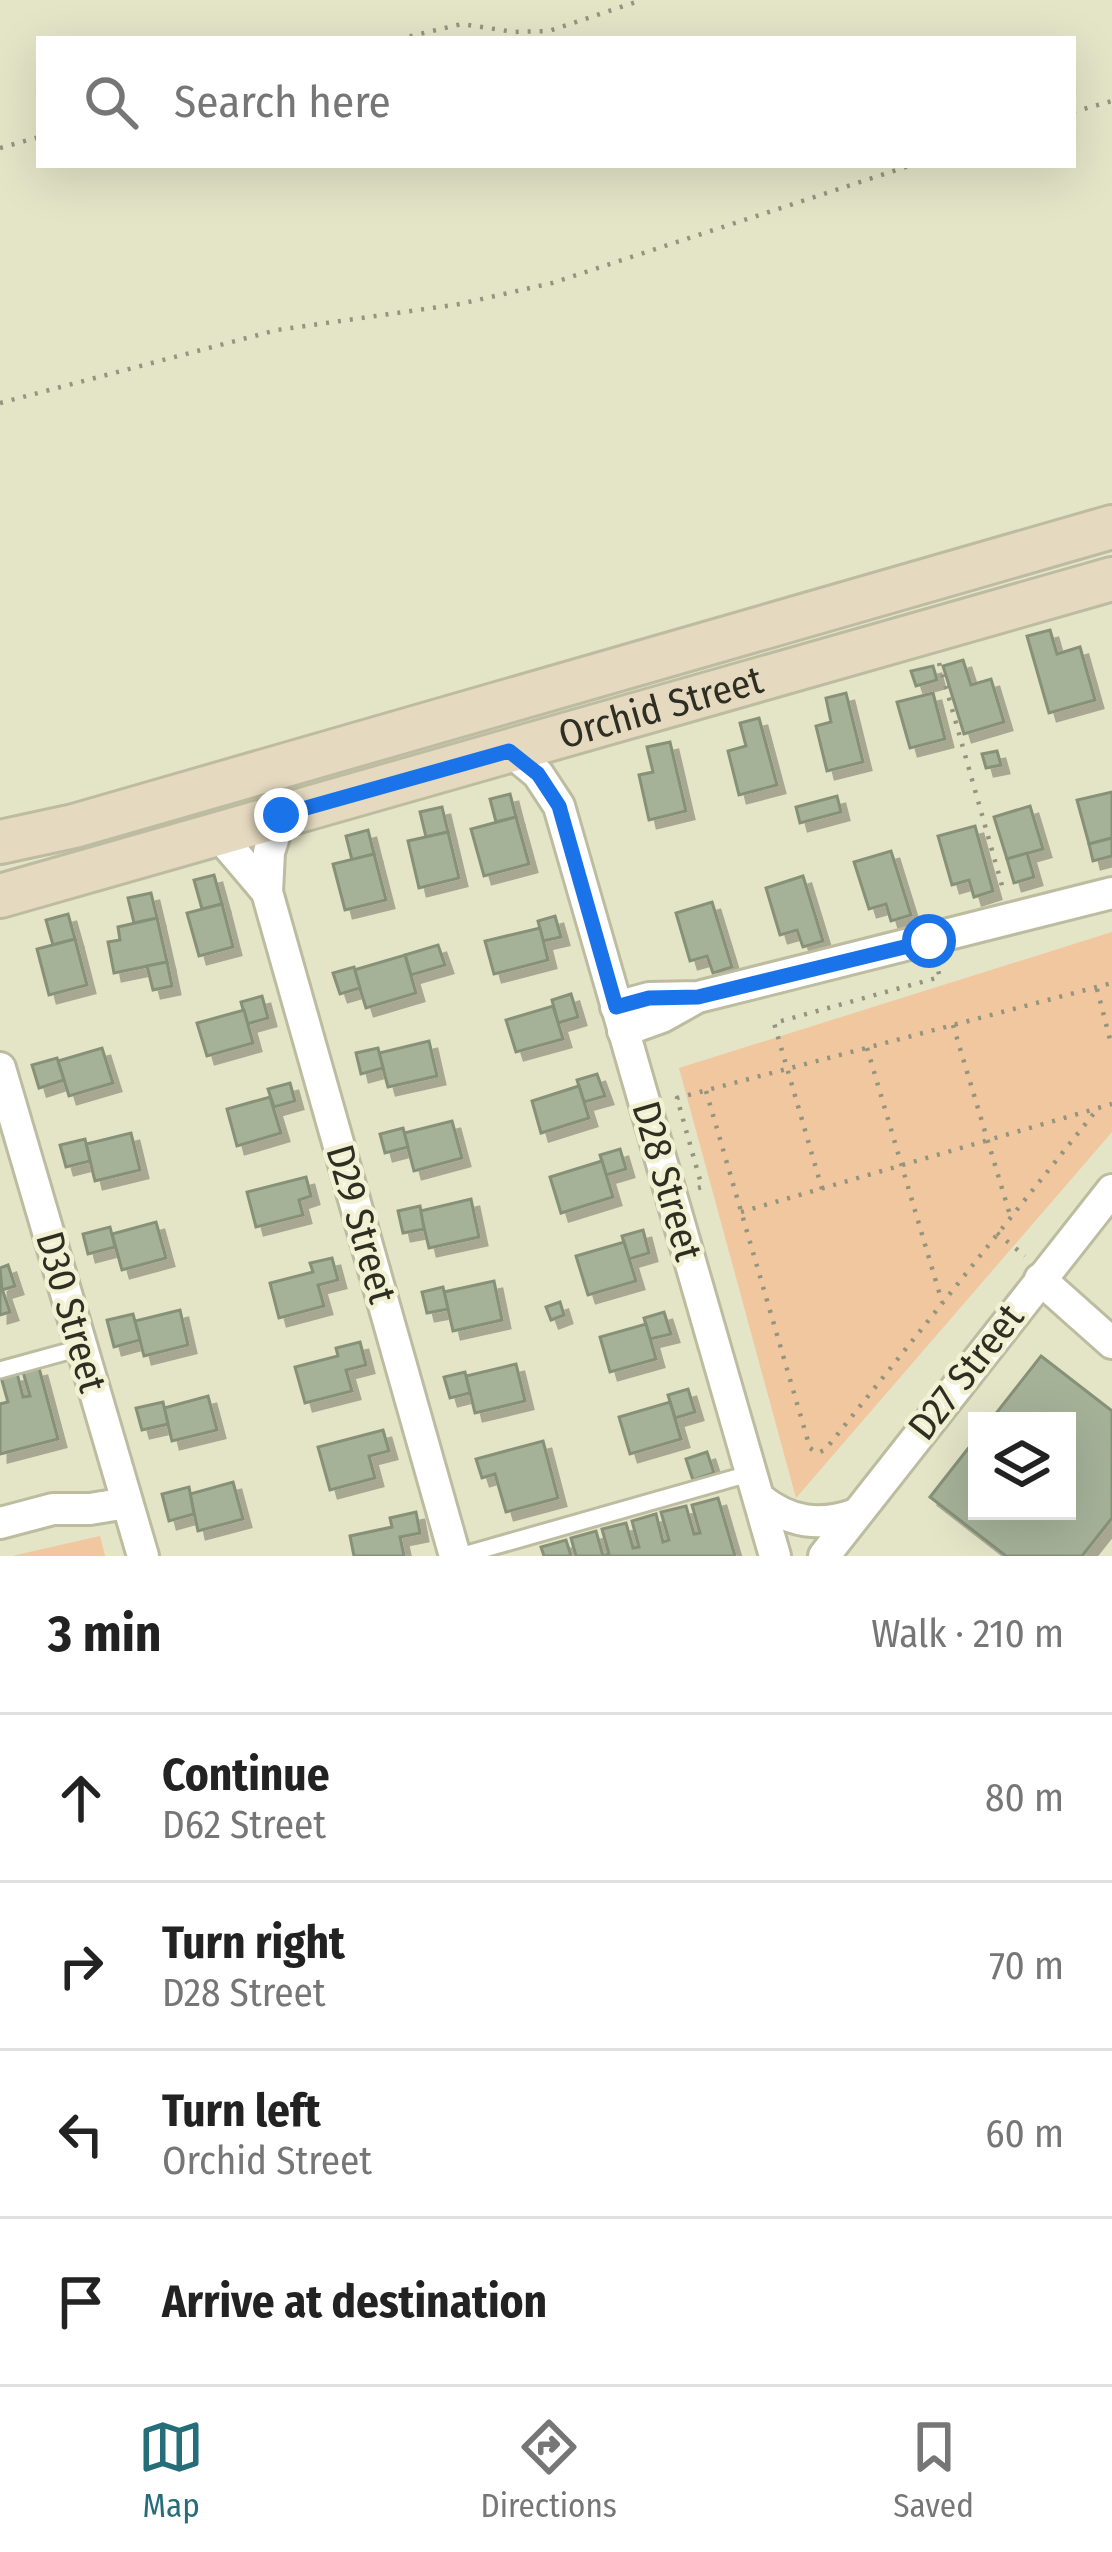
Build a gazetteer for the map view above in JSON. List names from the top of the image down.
{
  "streets": {
    "street": [
      "Orchid Street",
      "D28 Street",
      "D29 Street",
      "D30 Street",
      "D27 Street"
    ]
  },
  "crossings": [
    ["Orchid Street", "D28 Street"],
    ["Orchid Street", "D29 Street"]
  ],
  "page": {
    "search": "Search here",
    "heading": ["3 min", "Walk · 210 m"],
    "list": [
      ["Continue", "D62 Street", "80 m"],
      ["Turn right", "D28 Street", "70 m"],
      ["Turn left", "Orchid Street", "60 m"],
      "Arrive at destination"
    ],
    "nav": ["Map", "Directions", "Saved"]
  }
}
